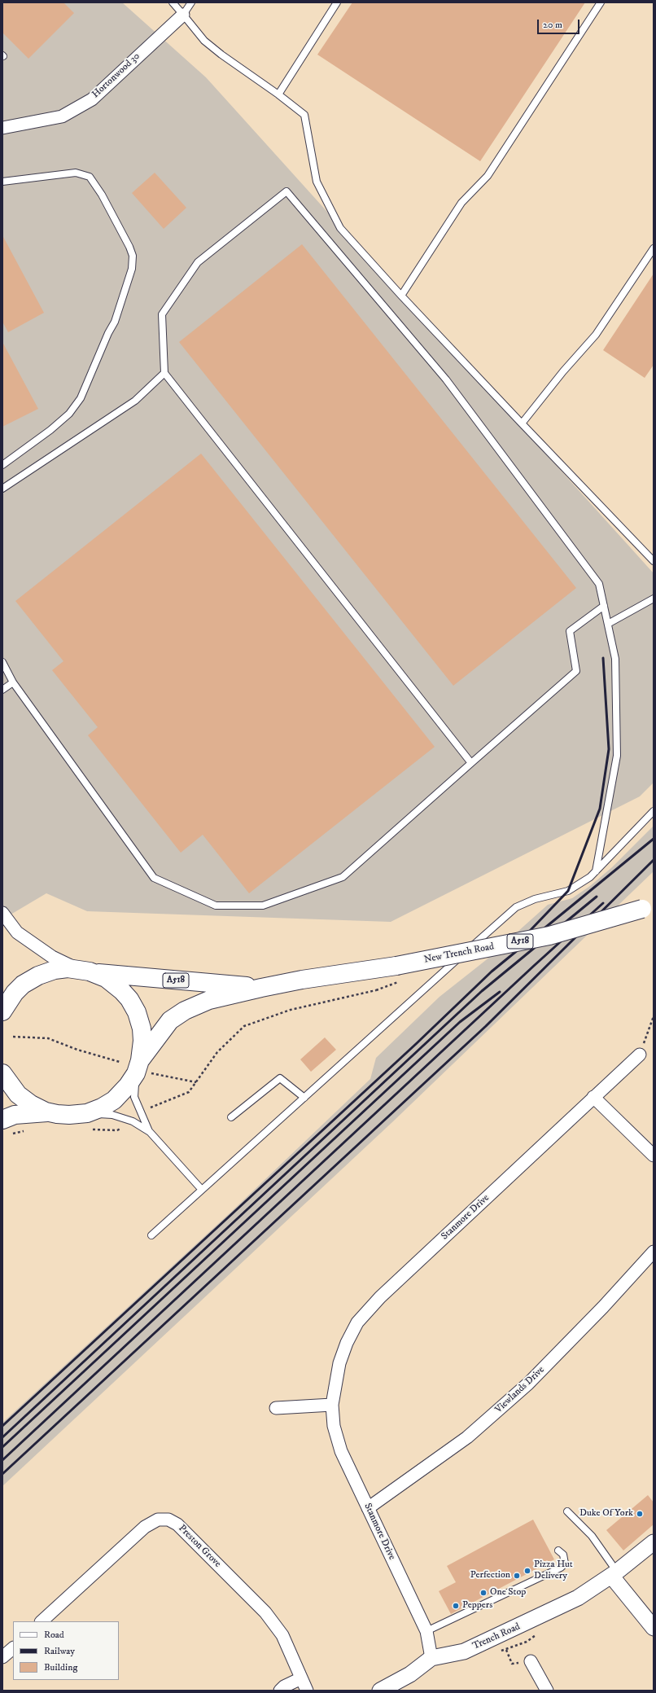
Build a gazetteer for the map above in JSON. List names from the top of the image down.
{
  "streets": {
    "highway": ["A518", "New Trench Road"],
    "street": [
      "Hortonwood 30",
      "Stanmore Drive",
      "Viewlands Drive",
      "Preston Grove",
      "Trench Road"
    ]
  },
  "crossings": [
    ["Stanmore Drive", "Viewlands Drive"],
    ["Stanmore Drive", "Trench Road"]
  ],
  "places": [
    "Duke Of York",
    "Pizza Hut Delivery",
    "Perfection",
    "One Stop",
    "Peppers"
  ],
  "legend": ["Road", "Railway", "Building"],
  "scale_bar": "20 m"
}
